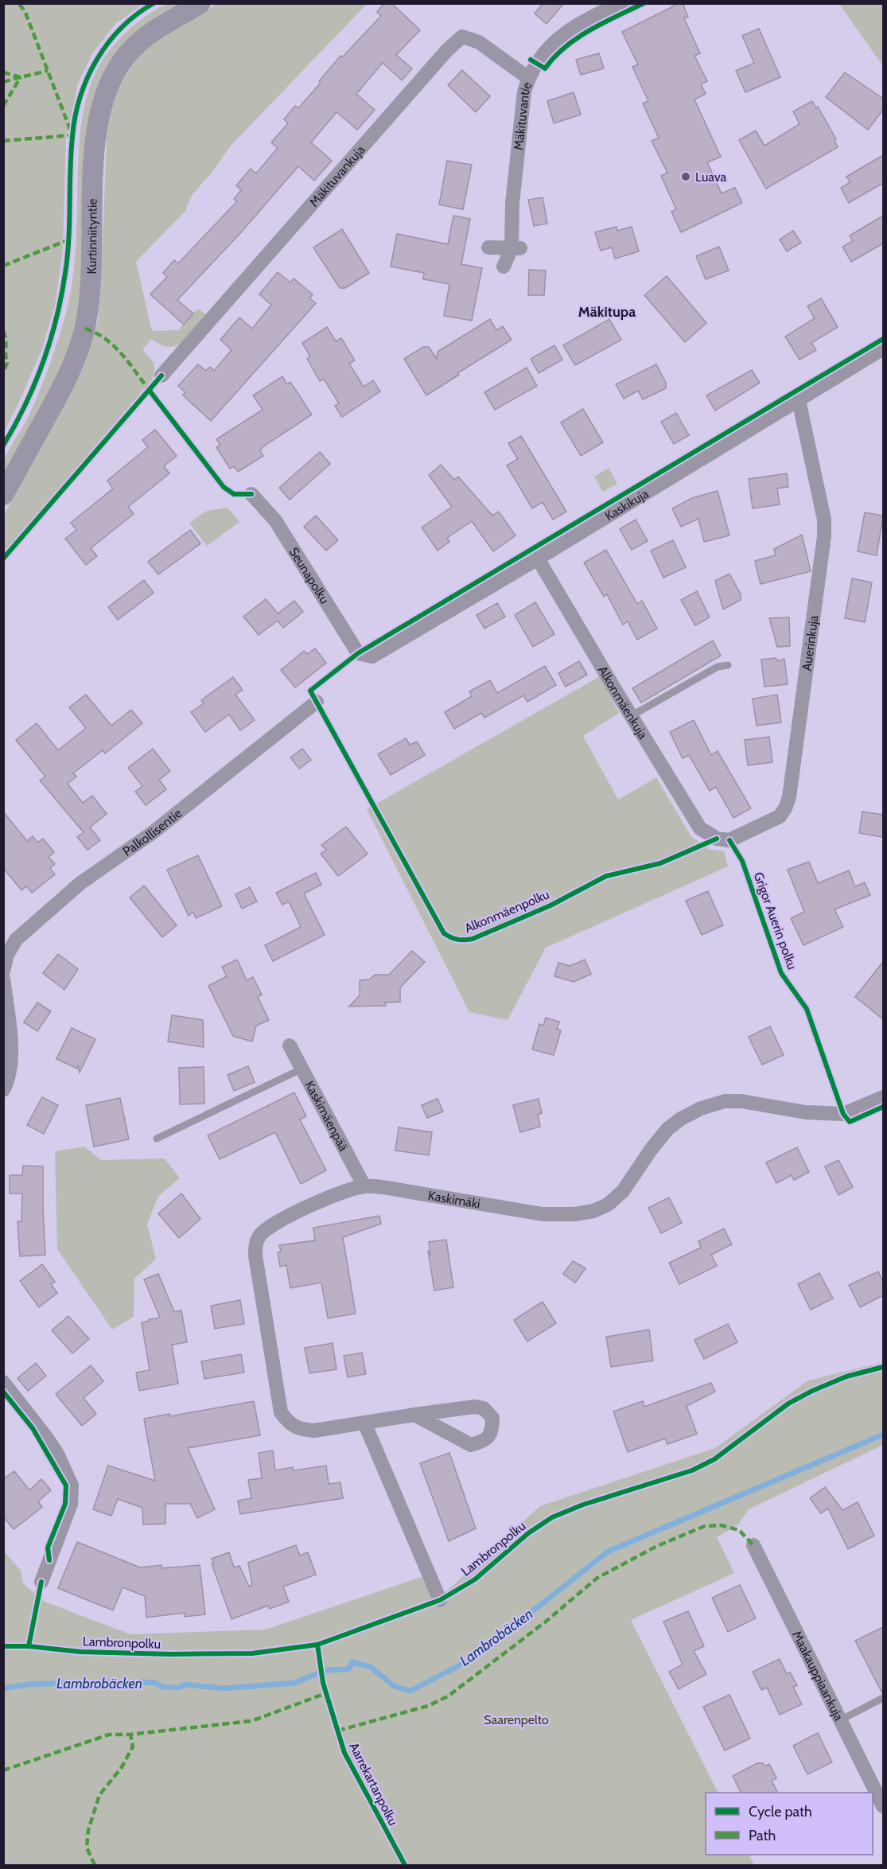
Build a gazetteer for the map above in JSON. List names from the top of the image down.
{
  "streets": {
    "street": [
      "Mäkituvantie",
      "Mäkituvankuja",
      "Kurtinniityntie",
      "Kaskikuja",
      "Seunapolku",
      "Auerinkuja",
      "Alkonmäenkuja",
      "Palkollisentie",
      "Kaskimäenpää",
      "Kaskimäki",
      "Maakauppiaankuja"
    ],
    "cycle path": [
      "Alkonmäenpolku",
      "Grigor Auerin polku",
      "Lambronpolku",
      "Aarrekartanpolku"
    ]
  },
  "crossings": [
    ["Mäkituvantie", "Mäkituvankuja"],
    ["Kaskikuja", "Seunapolku"],
    ["Kaskikuja", "Auerinkuja"],
    ["Kaskikuja", "Alkonmäenkuja"],
    ["Auerinkuja", "Alkonmäenkuja"],
    ["Kaskimäenpää", "Kaskimäki"]
  ],
  "districts": ["Mäkitupa"],
  "water": ["Lambrobäcken"],
  "parks": ["Saarenpelto"],
  "places": ["Luava"],
  "legend": ["Cycle path", "Path"]
}
